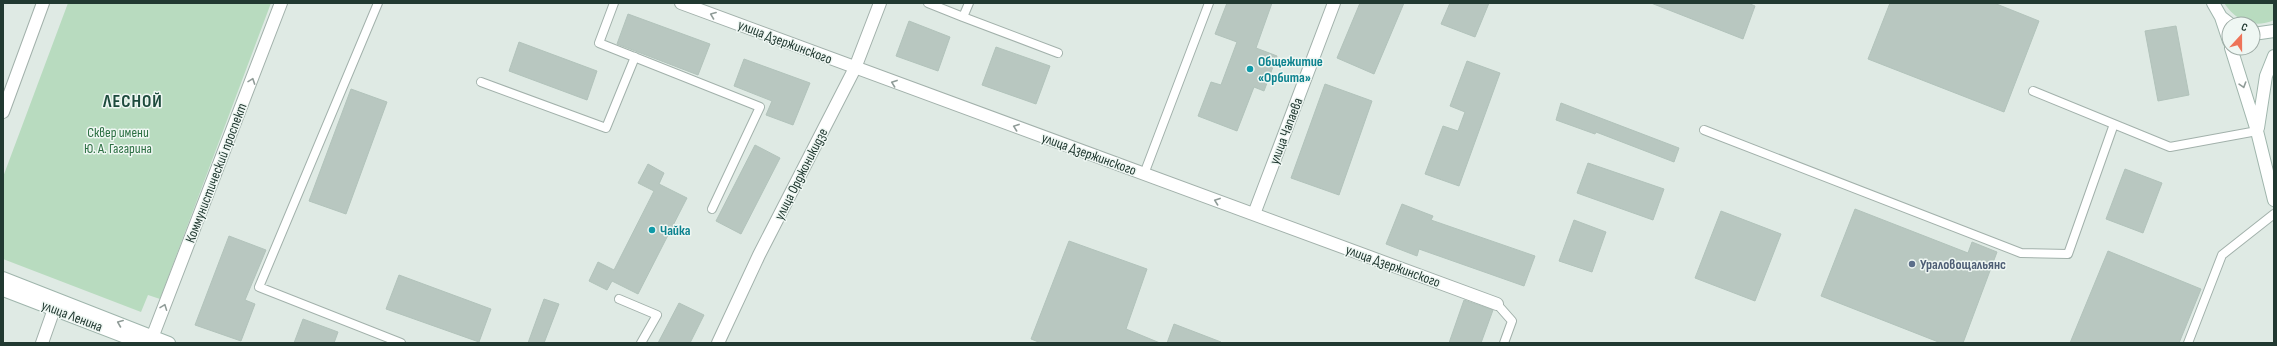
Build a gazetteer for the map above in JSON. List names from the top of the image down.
{
  "streets": {
    "street": [
      "улица Дзержинского",
      "улица Чапаева",
      "Коммунистический проспект",
      "улица Орджоникидзе",
      "улица Ленина"
    ]
  },
  "crossings": [
    ["улица Дзержинского", "улица Чапаева"],
    ["улица Дзержинского", "улица Орджоникидзе"]
  ],
  "one_way": ["улица Дзержинского", "Коммунистический проспект"],
  "districts": ["ЛЕСНОЙ"],
  "parks": ["Сквер имени Ю. А. Гагарина"],
  "places": ["Общежитие «Орбита»", "Чайка", "Ураловощальянс"],
  "north": "top"
}
